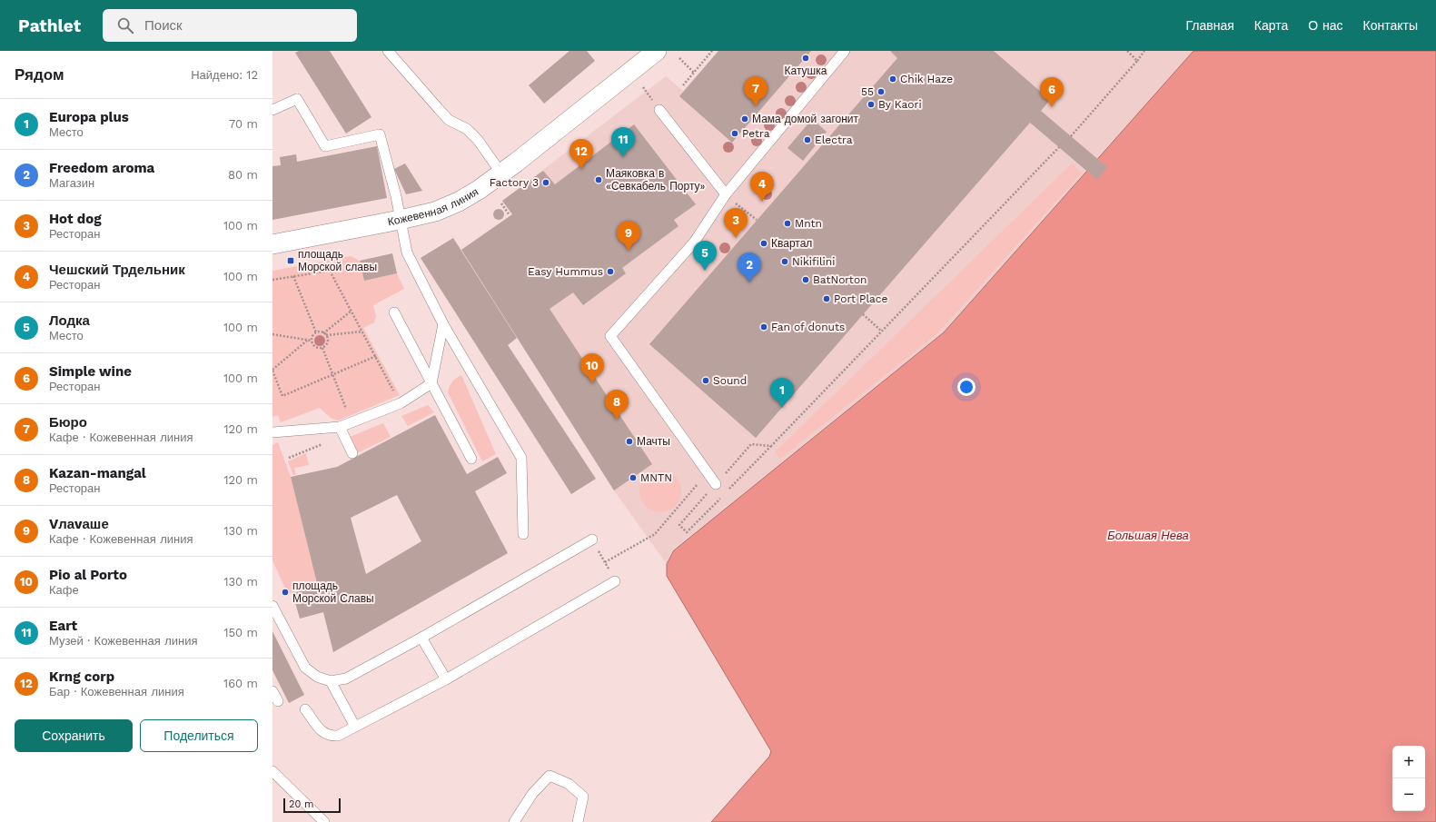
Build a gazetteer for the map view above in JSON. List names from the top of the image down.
{
  "streets": {
    "street": ["Кожевенная линия"]
  },
  "water": ["Большая Нева"],
  "places": {
    "other": [
      "Катушка",
      "Chik Haze",
      "55",
      "By Kaori",
      "Мама домой загонит",
      "Petra",
      "Electra",
      "Маяковка в «Севкабель Порту»",
      "Factory 3",
      "Mntn",
      "Квартал",
      "Nikifilini",
      "Easy Hummus",
      "BatNorton",
      "Port Place",
      "Fan of donuts",
      "Sound",
      "Мачты",
      "MNTN",
      "площадь Морской Славы"
    ],
    "transit": ["площадь Морской славы"]
  },
  "scale_bar": "20 m",
  "page": {
    "header": "Pathlet",
    "search": "Поиск",
    "nav": [
      "Главная",
      "Карта",
      "О нас",
      "Контакты"
    ],
    "heading": ["Рядом", "Найдено: 12"],
    "pins": [
      "7",
      "6",
      "11",
      "12",
      "4",
      "3",
      "9",
      "5",
      "2",
      "10",
      "1",
      "8"
    ],
    "list": [
      {
        "mark": "1",
        "name": "Europa plus",
        "note": "Место",
        "value": "70 m"
      },
      {
        "mark": "2",
        "name": "Freedom aroma",
        "note": "Магазин",
        "value": "80 m"
      },
      {
        "mark": "3",
        "name": "Hot dog",
        "note": "Ресторан",
        "value": "100 m"
      },
      {
        "mark": "4",
        "name": "Чешский Трдельник",
        "note": "Ресторан",
        "value": "100 m"
      },
      {
        "mark": "5",
        "name": "Лодка",
        "note": "Место",
        "value": "100 m"
      },
      {
        "mark": "6",
        "name": "Simple wine",
        "note": "Ресторан",
        "value": "100 m"
      },
      {
        "mark": "7",
        "name": "Бюро",
        "note": "Кафе · Кожевенная линия",
        "value": "120 m"
      },
      {
        "mark": "8",
        "name": "Kazan-mangal",
        "note": "Ресторан",
        "value": "120 m"
      },
      {
        "mark": "9",
        "name": "Vлаvаше",
        "note": "Кафе · Кожевенная линия",
        "value": "130 m"
      },
      {
        "mark": "10",
        "name": "Pio al Porto",
        "note": "Кафе",
        "value": "130 m"
      },
      {
        "mark": "11",
        "name": "Eart",
        "note": "Музей · Кожевенная линия",
        "value": "150 m"
      },
      {
        "mark": "12",
        "name": "Krng corp",
        "note": "Бар · Кожевенная линия",
        "value": "160 m"
      }
    ],
    "buttons": ["Сохранить", "Поделиться"],
    "map_buttons": ["+", "−"],
    "scale": "20 m"
  }
}
